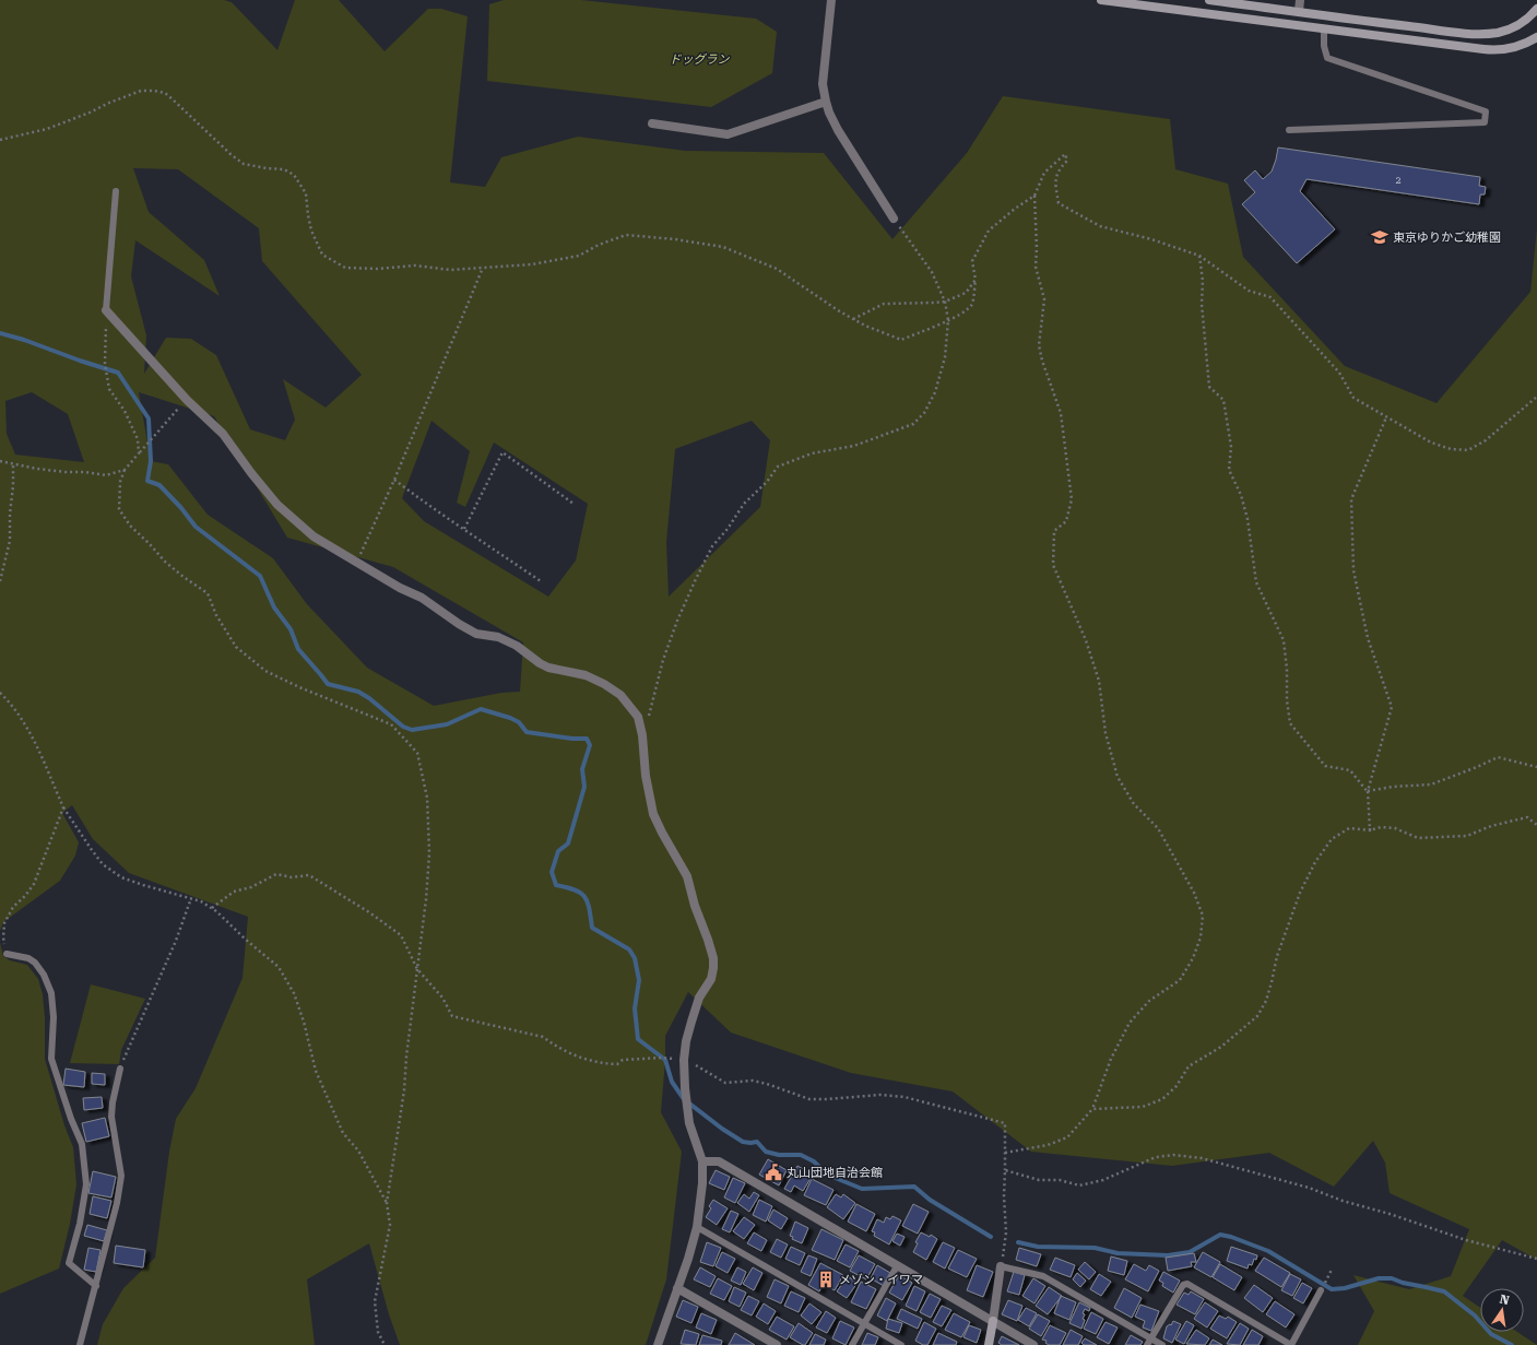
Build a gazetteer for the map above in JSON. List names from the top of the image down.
{
  "parks": ["ドッグラン"],
  "places": {
    "school or university": ["東京ゆりかご幼稚園"],
    "public building": ["丸山団地自治会館"],
    "building": ["メゾン・イワマ"]
  },
  "house_numbers": ["2"],
  "north": "top"
}
